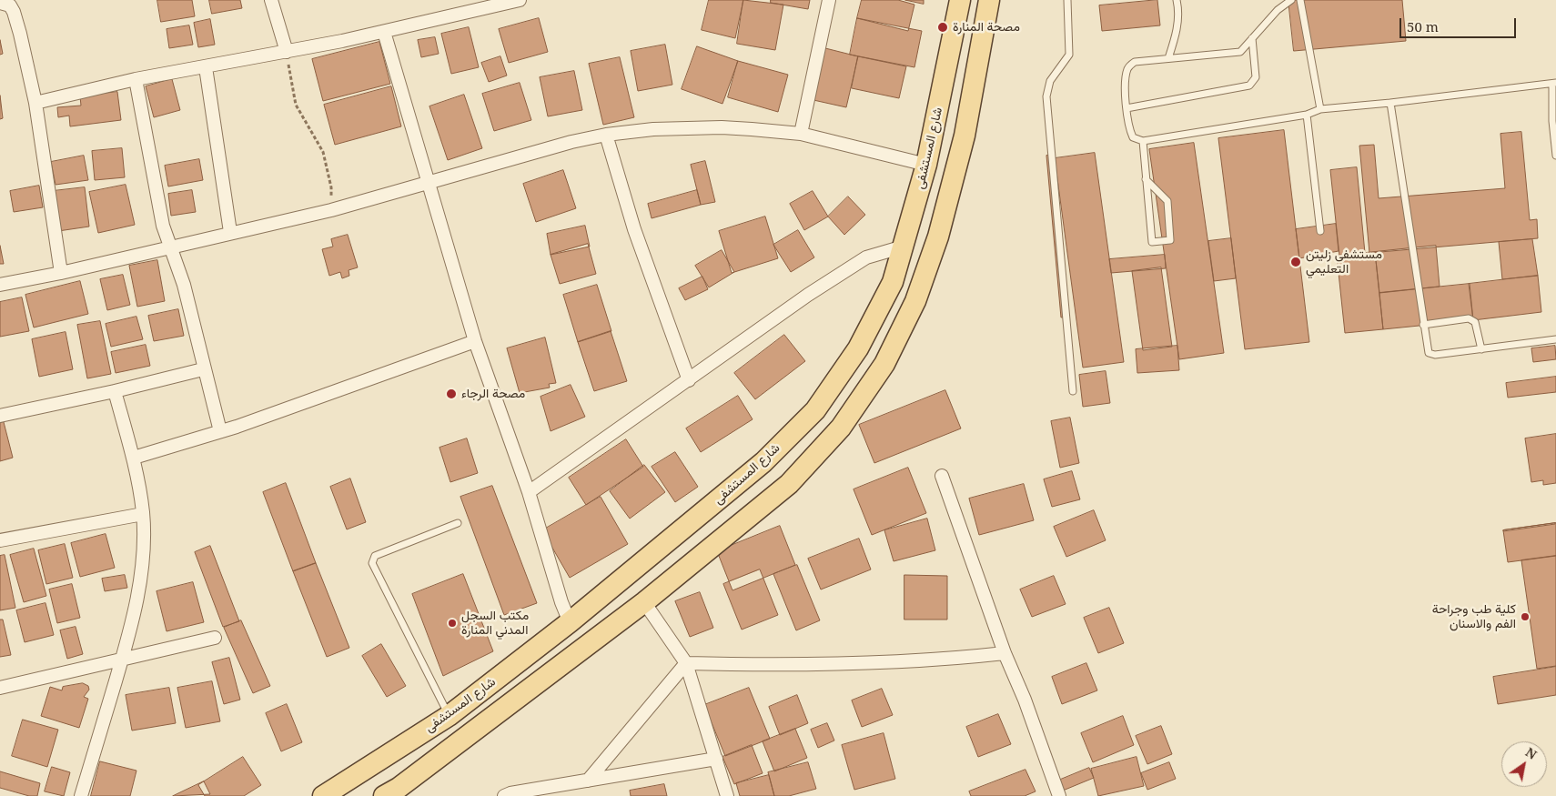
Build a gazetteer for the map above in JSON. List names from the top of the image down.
{
  "streets": {
    "main road": ["شارع المستشفى"]
  },
  "places": [
    "مصحة المنارة",
    "مستشفى زليتن التعليمي",
    "مصحة الرجاء",
    "كلية طب وجراحة الفم والاسنان",
    "مكتب السجل المدني المنارة"
  ],
  "scale_bar": "50 m",
  "north": "top right"
}
